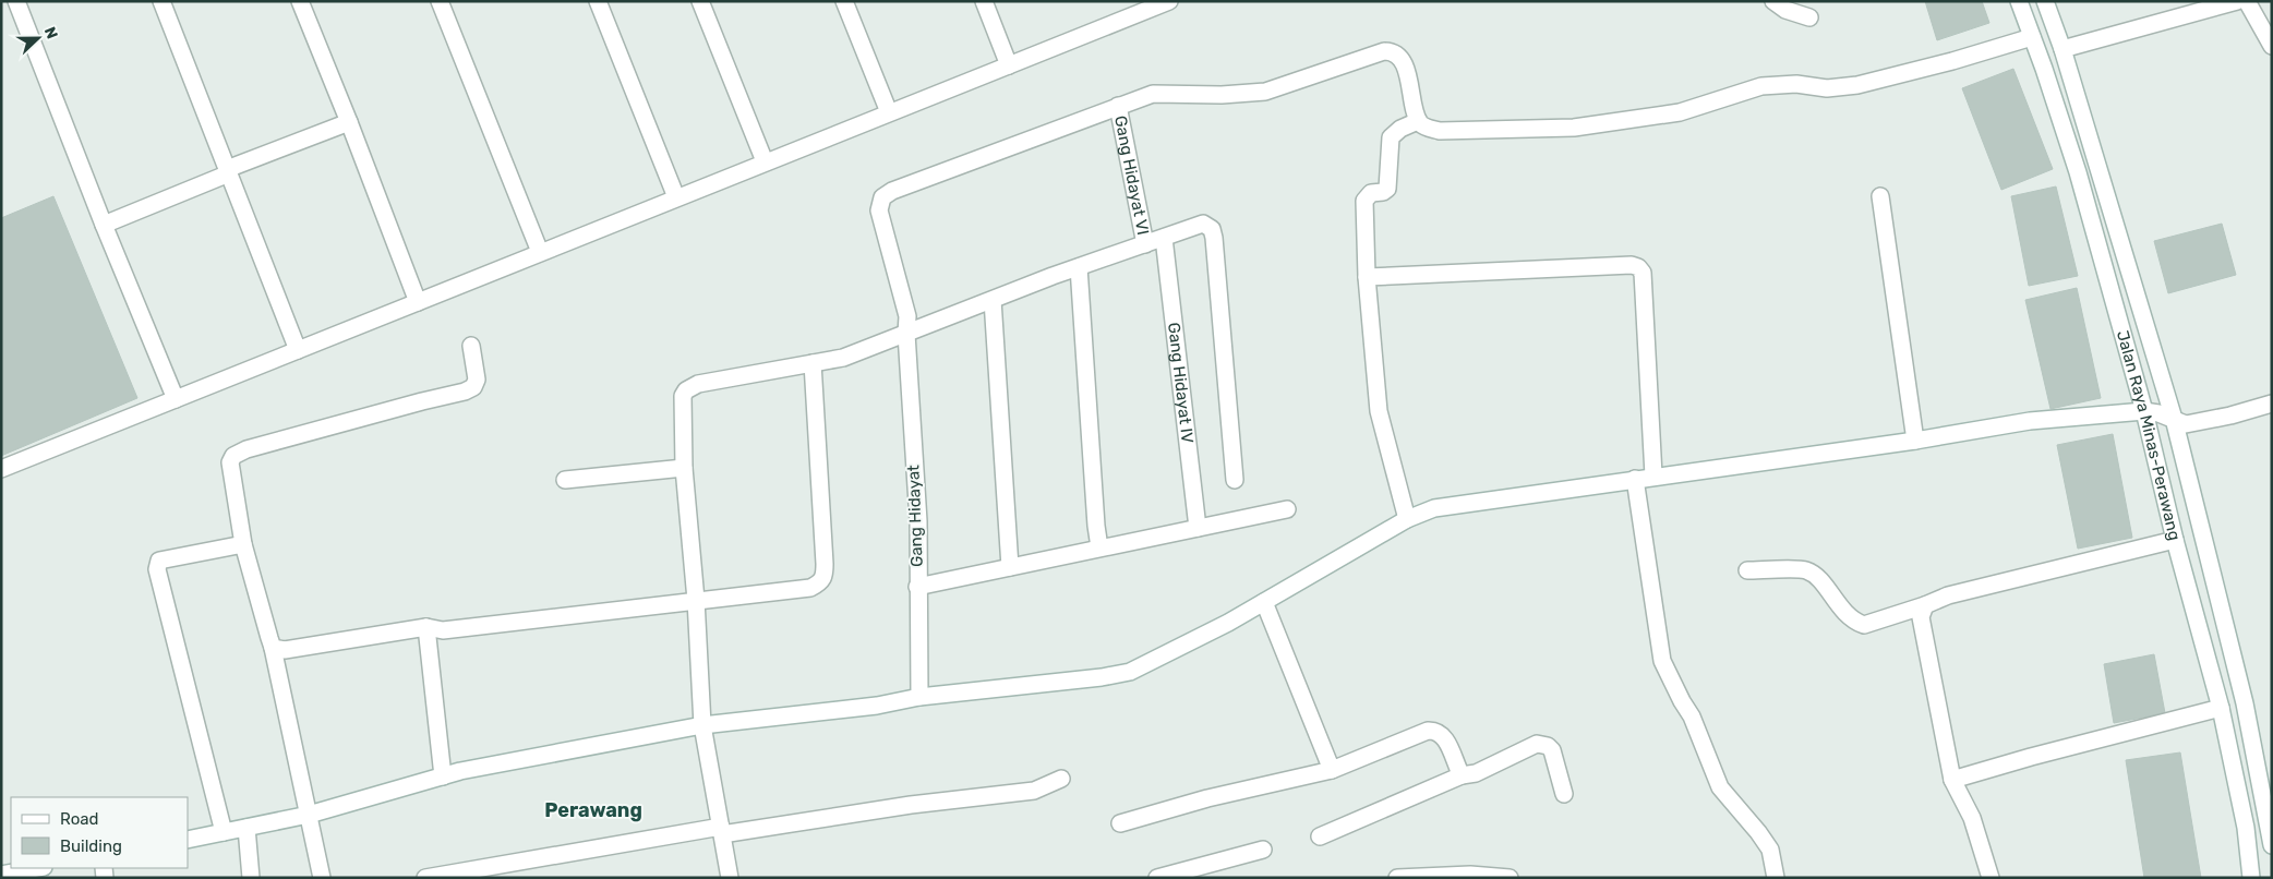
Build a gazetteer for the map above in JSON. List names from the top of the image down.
{
  "streets": {
    "street": [
      "Gang Hidayat VI",
      "Gang Hidayat IV",
      "Jalan Raya Minas-Perawang",
      "Gang Hidayat"
    ]
  },
  "crossings": [
    ["Gang Hidayat VI", "Gang Hidayat"]
  ],
  "districts": ["Perawang"],
  "legend": ["Road", "Building"],
  "north": "right"
}
